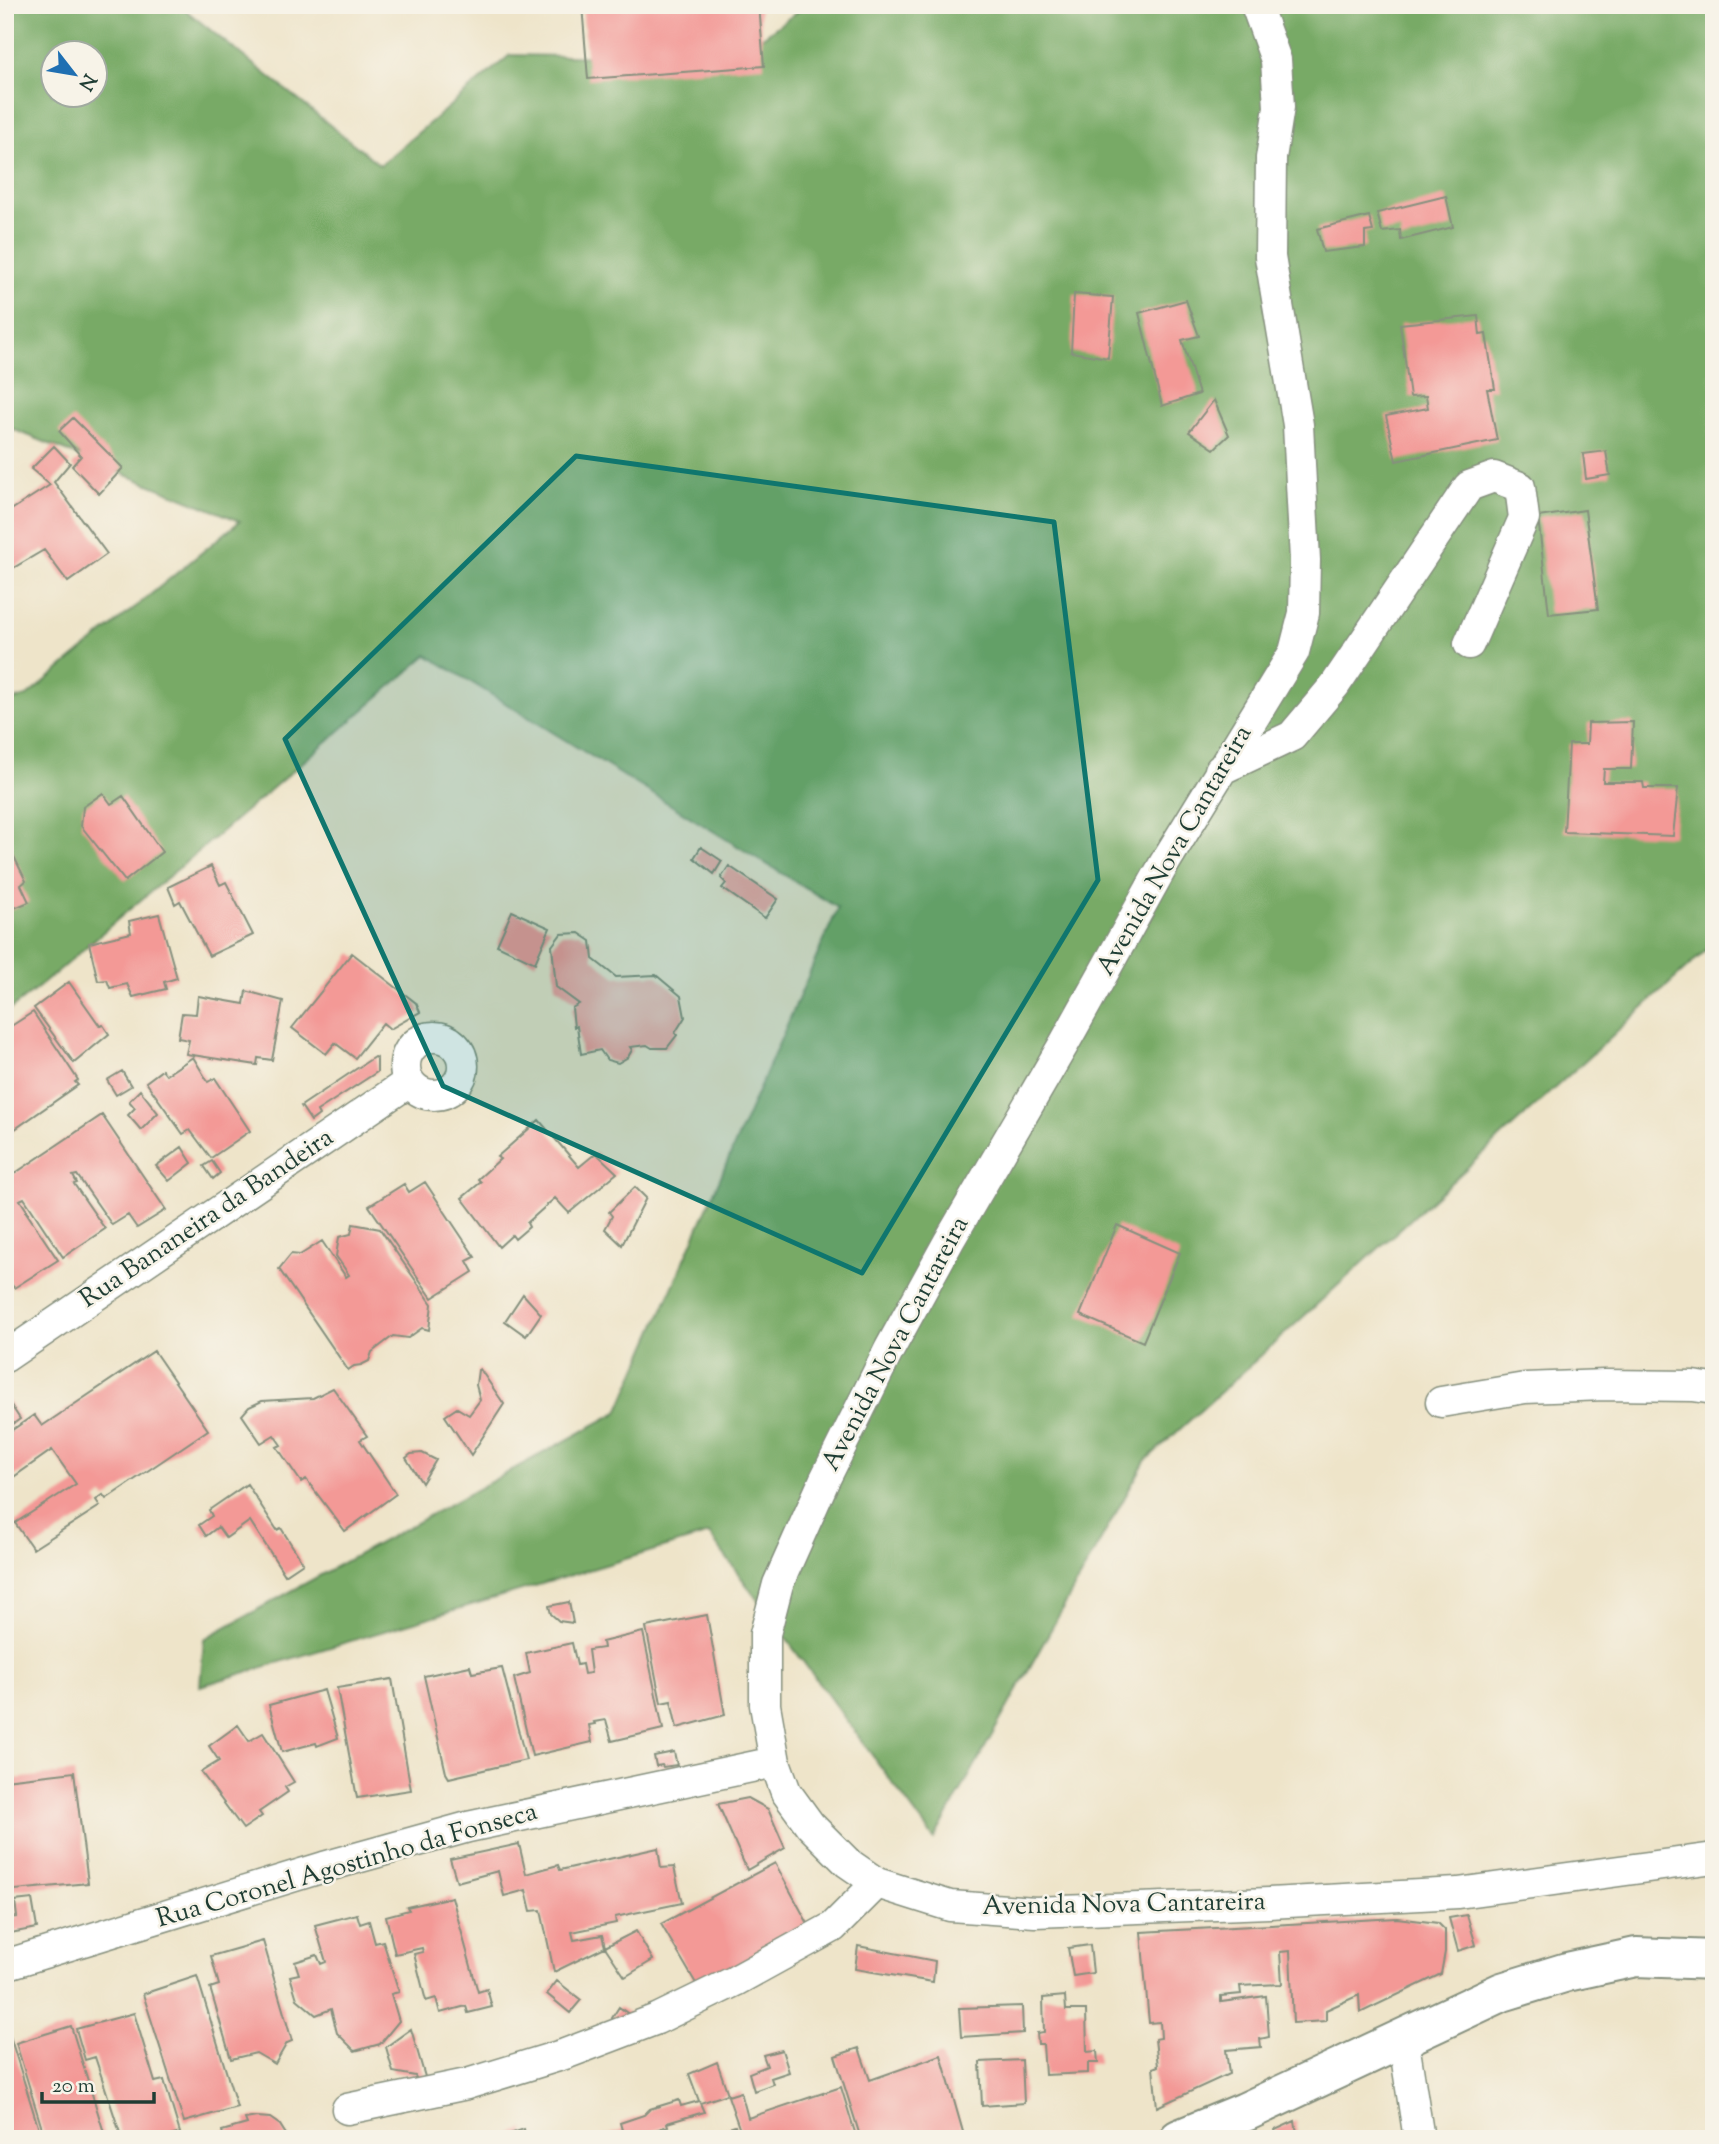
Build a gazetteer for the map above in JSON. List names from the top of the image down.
{
  "streets": {
    "street": ["Avenida Nova Cantareira", "Rua Bananeira da Bandeira", "Rua Coronel Agostinho da Fonseca"]
  },
  "crossings": [
    ["Avenida Nova Cantareira", "Rua Coronel Agostinho da Fonseca"]
  ],
  "scale_bar": "20 m",
  "north": "bottom right"
}
